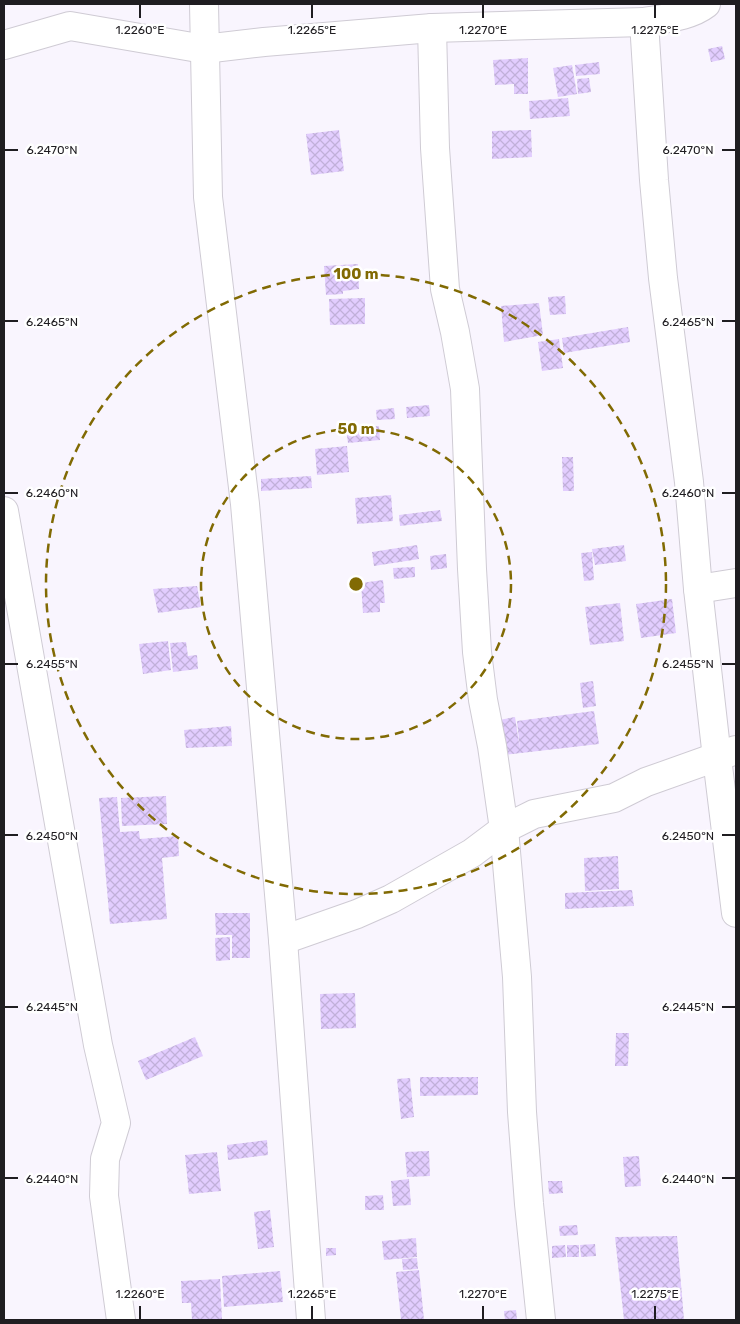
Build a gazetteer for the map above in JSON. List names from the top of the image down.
{
  "coordinates": [
    "1.2260°E",
    "1.2265°E",
    "1.2270°E",
    "1.2275°E",
    "6.2470°N",
    "6.2465°N",
    "6.2460°N",
    "6.2455°N",
    "6.2450°N",
    "6.2445°N",
    "6.2440°N"
  ],
  "rings": ["100 m", "50 m"]
}
